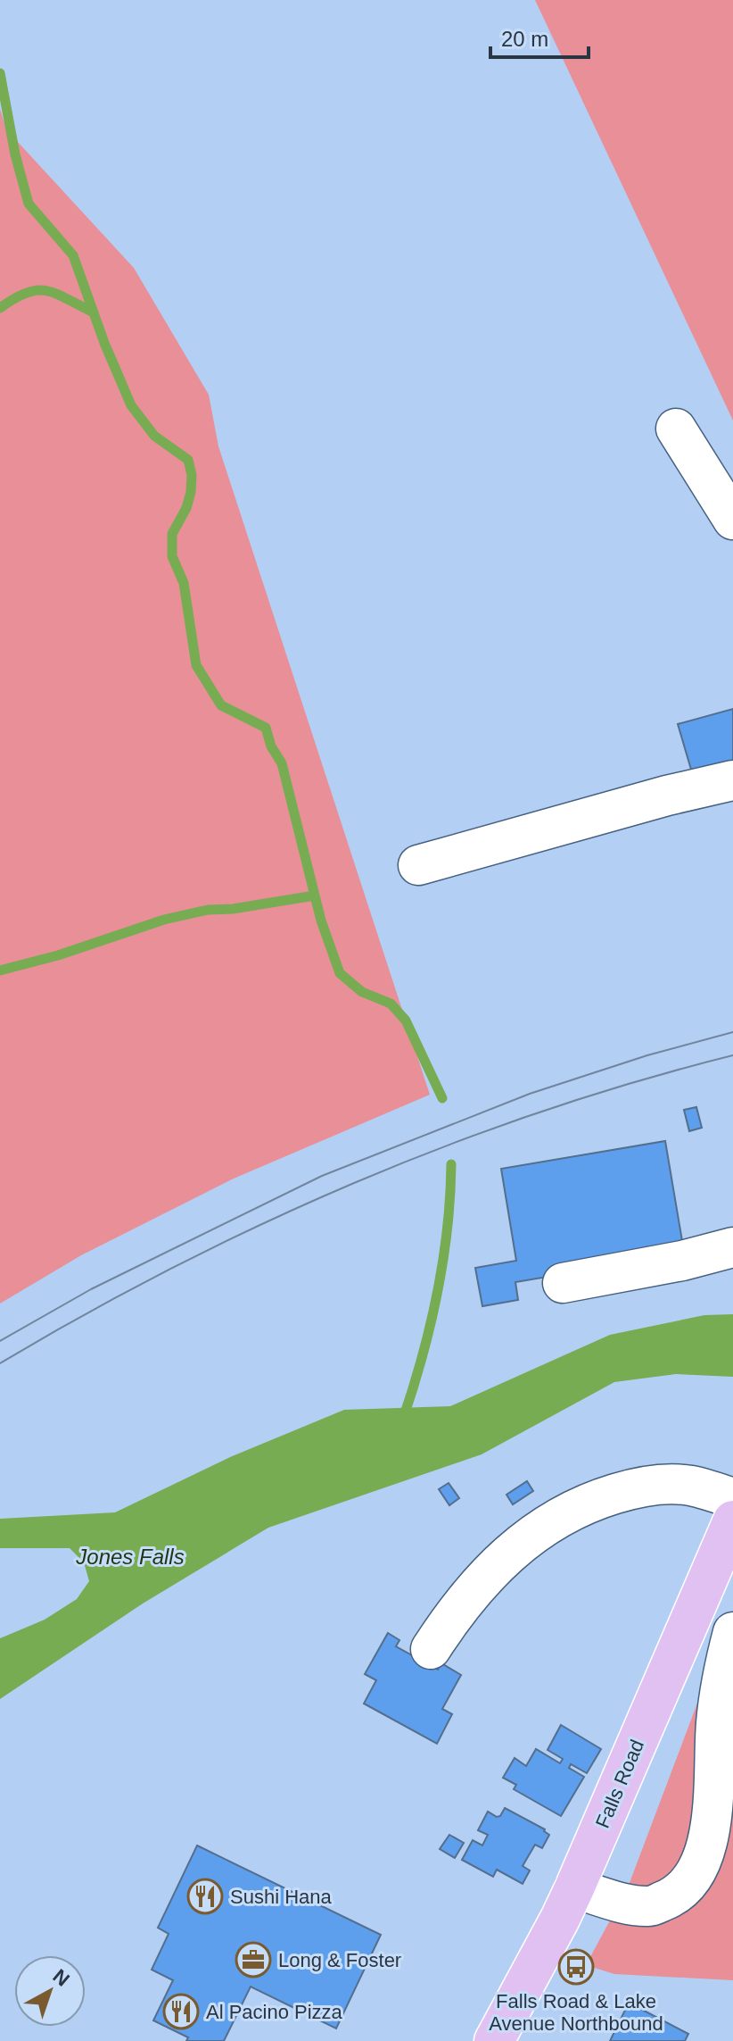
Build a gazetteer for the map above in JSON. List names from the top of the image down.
{
  "streets": {
    "main road": ["Falls Road"]
  },
  "water": ["Jones Falls"],
  "places": {
    "restaurant": ["Sushi Hana", "Al Pacino Pizza"],
    "office": ["Long & Foster"],
    "bus stop": ["Falls Road & Lake Avenue Northbound"]
  },
  "scale_bar": "20 m",
  "north": "top right"
}
